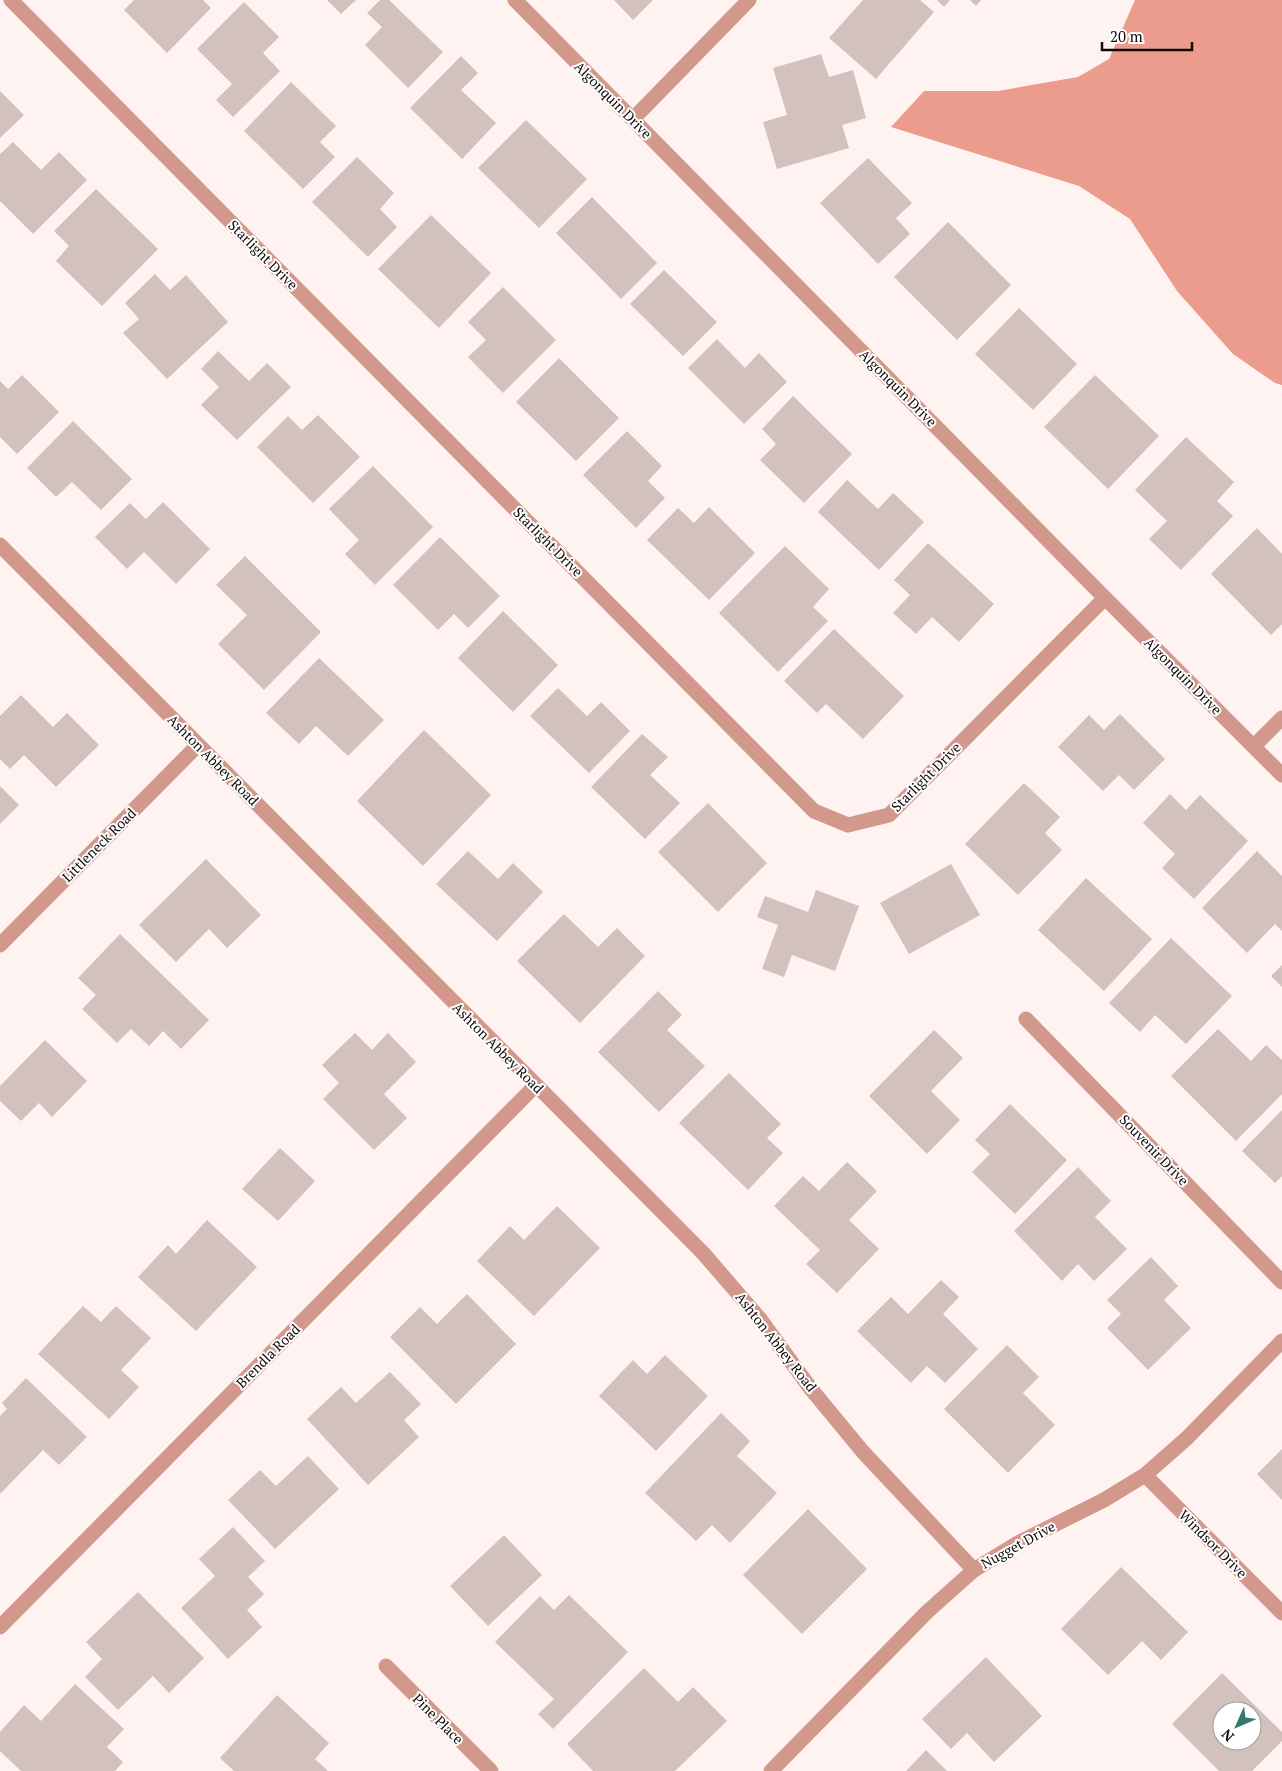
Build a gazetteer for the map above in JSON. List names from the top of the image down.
{
  "streets": {
    "street": [
      "Algonquin Drive",
      "Starlight Drive",
      "Ashton Abbey Road",
      "Littleneck Road",
      "Souvenir Drive",
      "Brendla Road",
      "Windsor Drive",
      "Nugget Drive",
      "Pine Place"
    ]
  },
  "crossings": [
    ["Algonquin Drive", "Starlight Drive"],
    ["Ashton Abbey Road", "Littleneck Road"],
    ["Ashton Abbey Road", "Brendla Road"],
    ["Ashton Abbey Road", "Nugget Drive"],
    ["Windsor Drive", "Nugget Drive"]
  ],
  "scale_bar": "20 m",
  "north": "bottom left"
}
